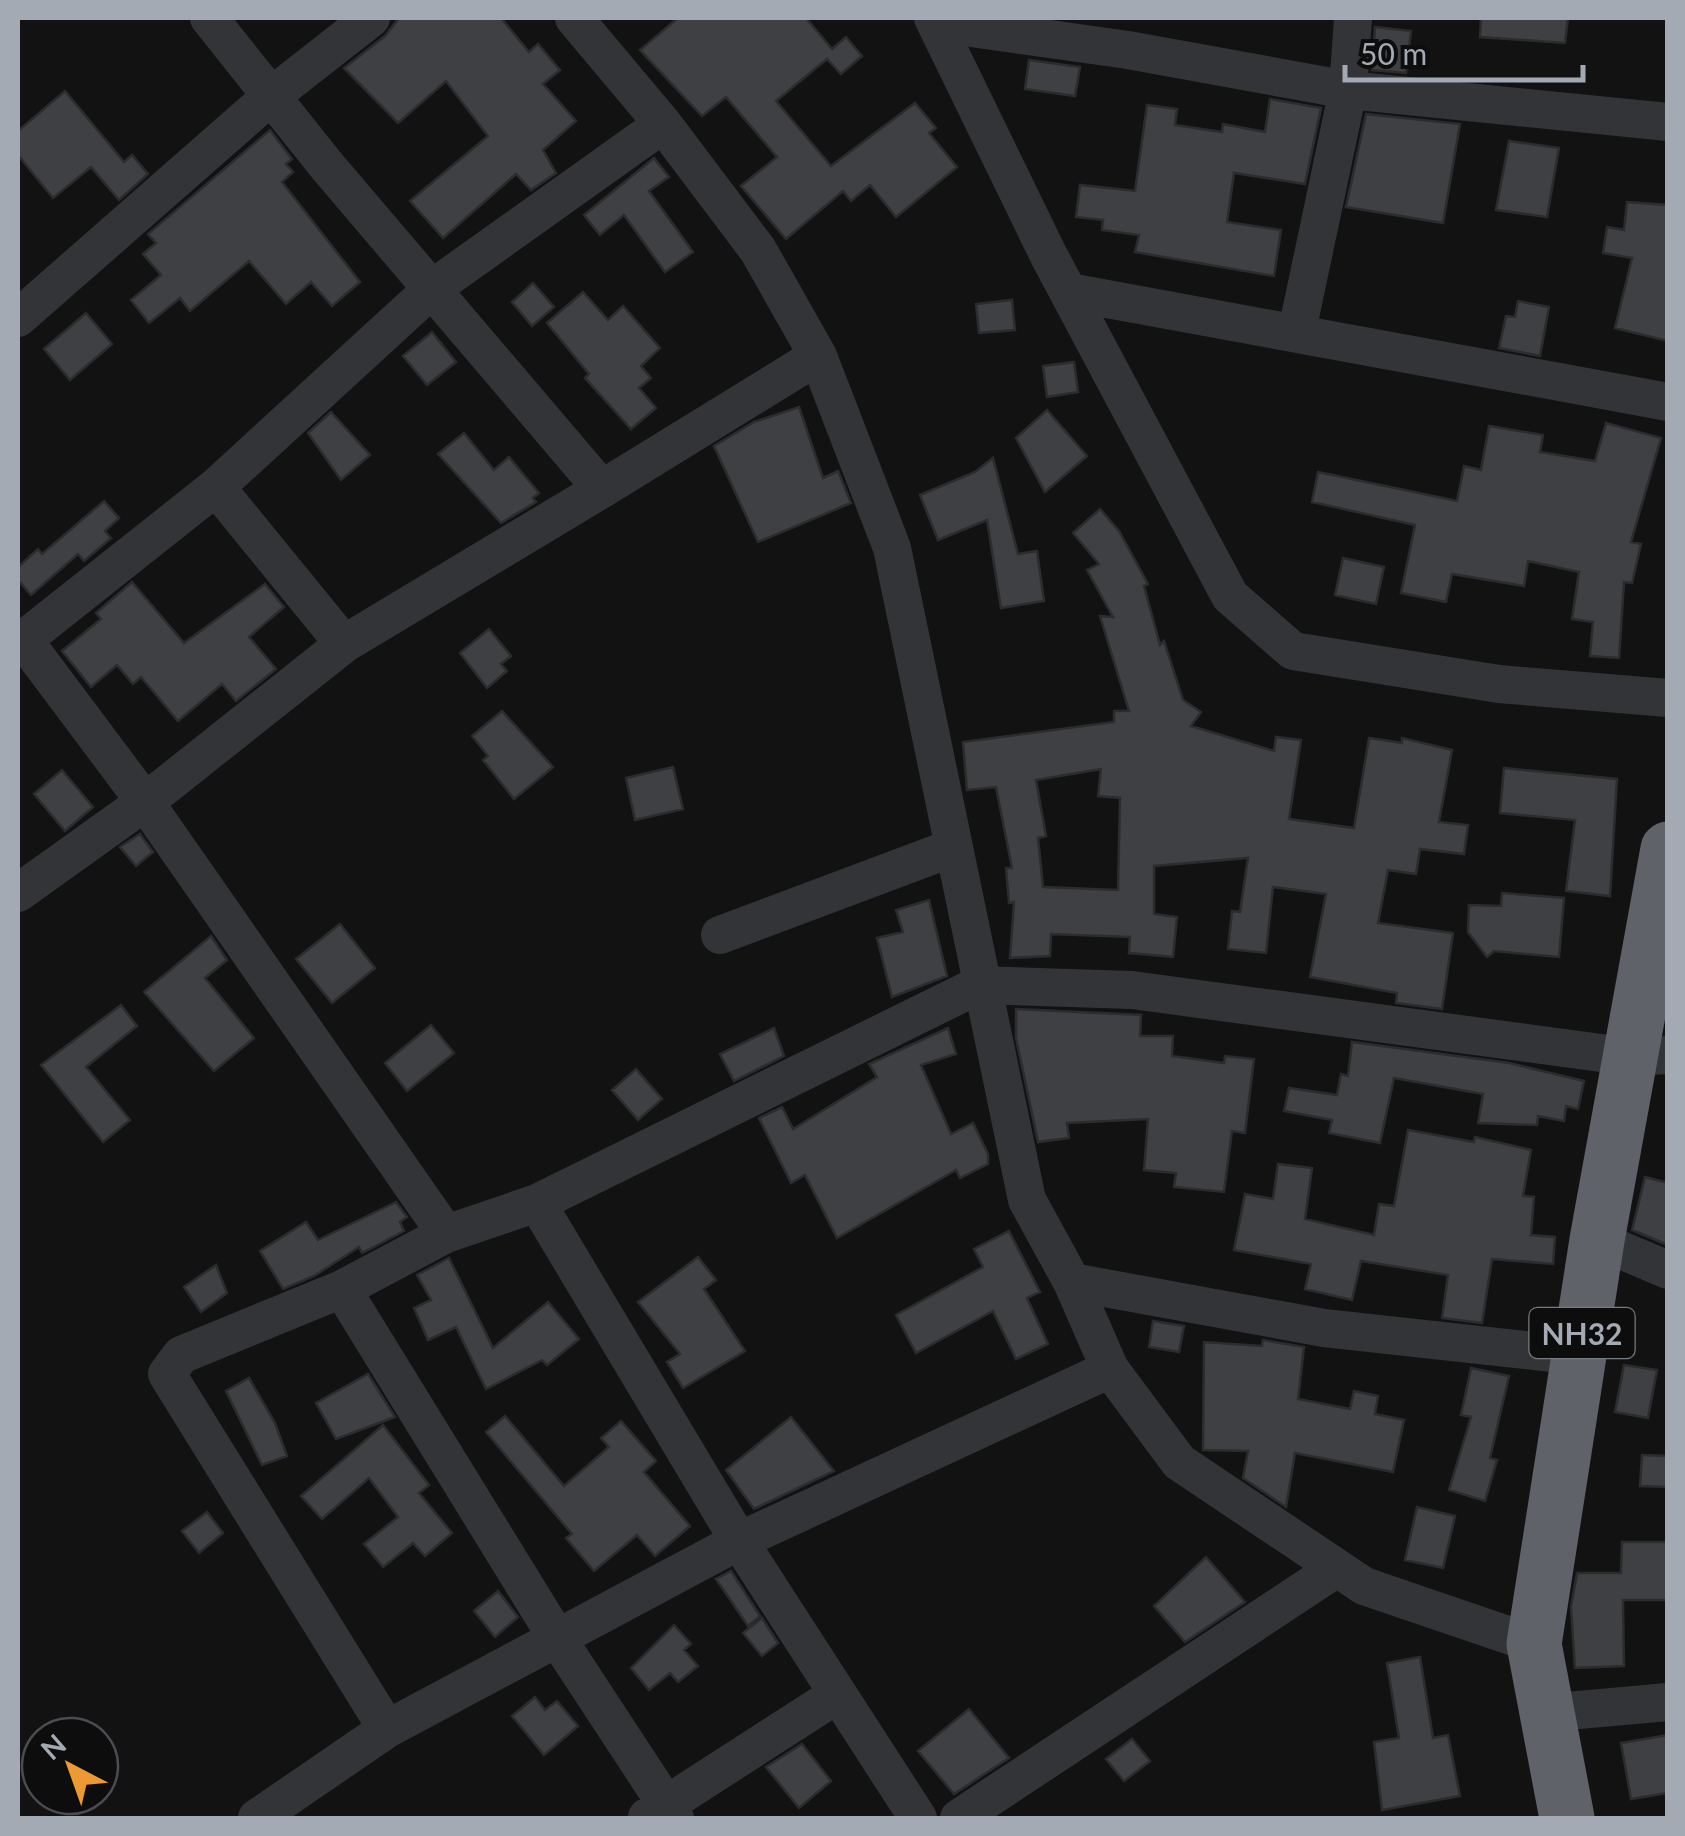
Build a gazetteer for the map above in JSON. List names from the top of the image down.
{
  "streets": {
    "highway": ["NH32"]
  },
  "scale_bar": "50 m",
  "north": "top left"
}
